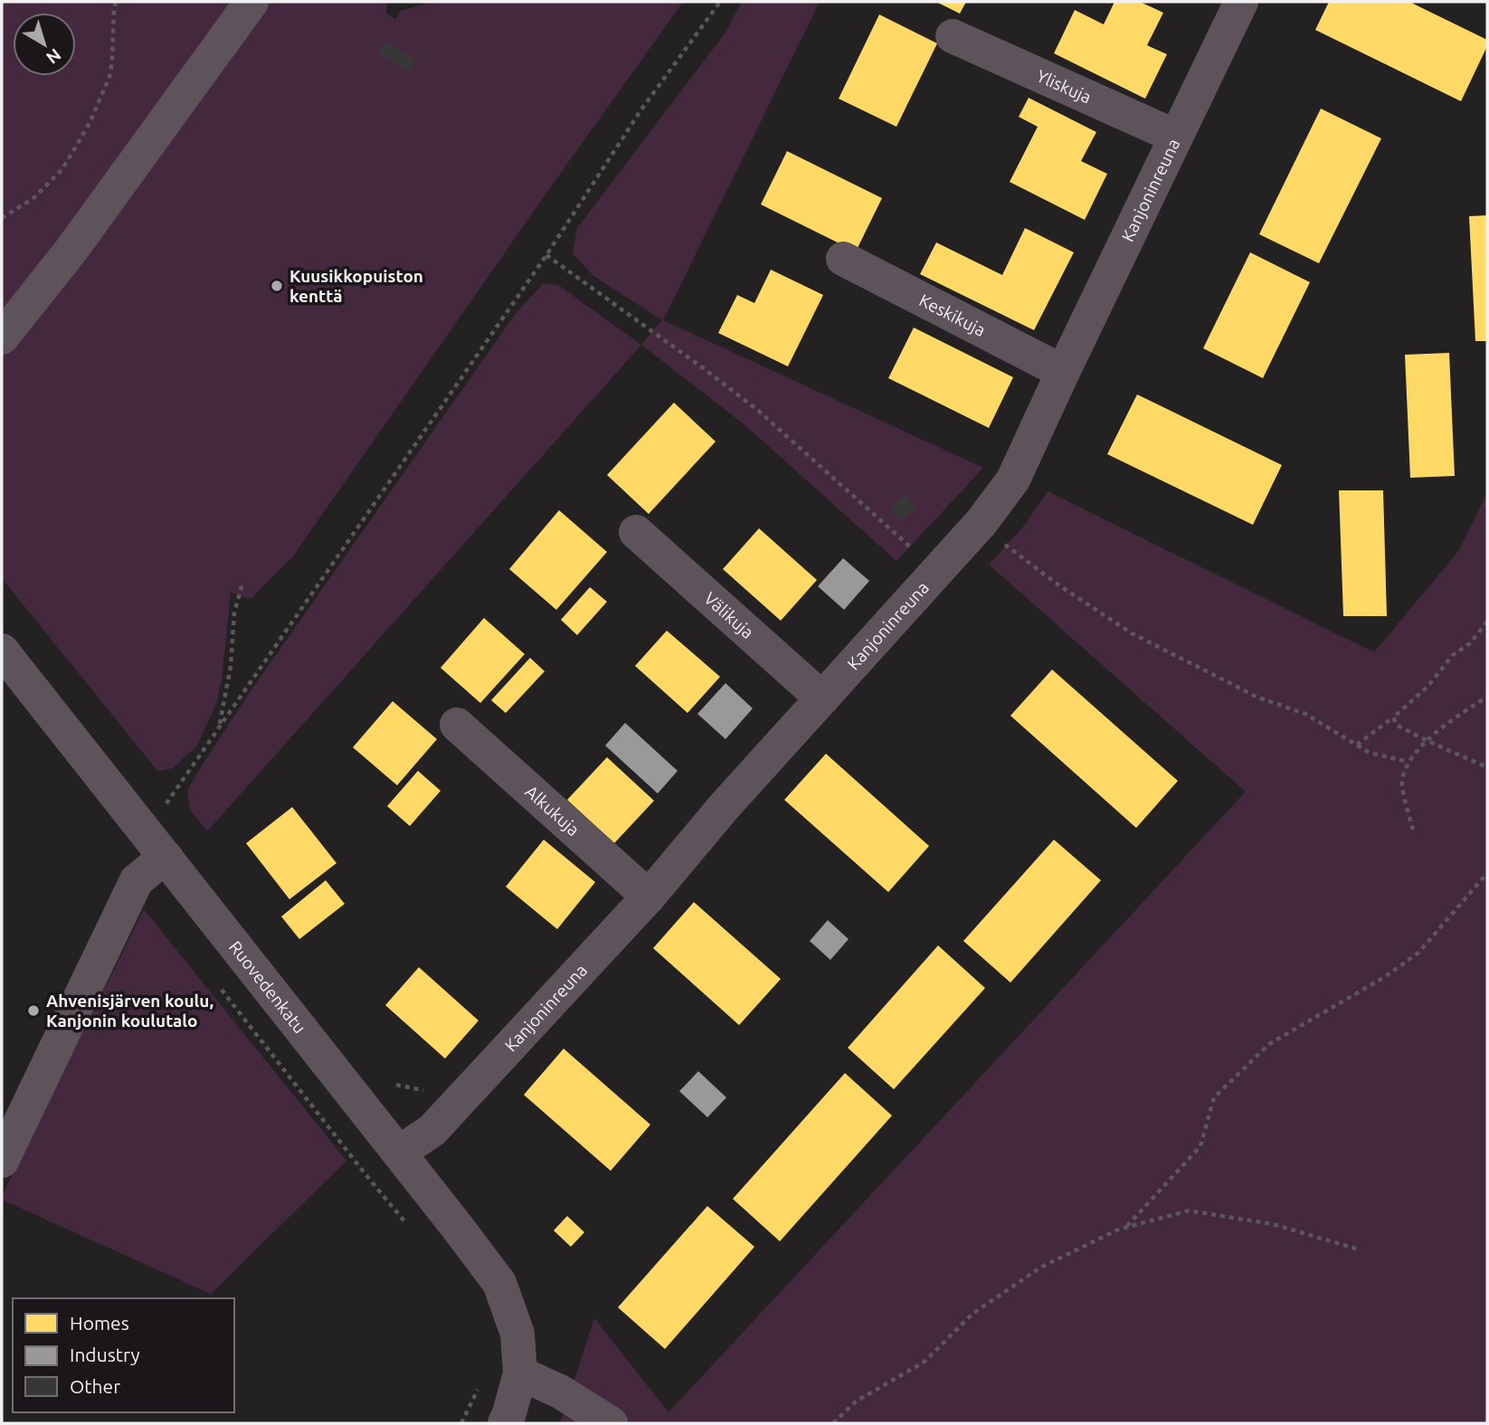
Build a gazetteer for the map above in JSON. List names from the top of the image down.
{
  "streets": {
    "street": [
      "Yliskuja",
      "Kanjoninreuna",
      "Keskikuja",
      "Välikuja",
      "Alkukuja",
      "Ruovedenkatu"
    ]
  },
  "crossings": [
    ["Yliskuja", "Kanjoninreuna"],
    ["Kanjoninreuna", "Keskikuja"],
    ["Kanjoninreuna", "Välikuja"],
    ["Kanjoninreuna", "Alkukuja"],
    ["Kanjoninreuna", "Ruovedenkatu"]
  ],
  "places": ["Kuusikkopuiston kenttä", "Ahvenisjärven koulu, Kanjonin koulutalo"],
  "legend": ["Homes", "Industry", "Other"],
  "north": "bottom right"
}
